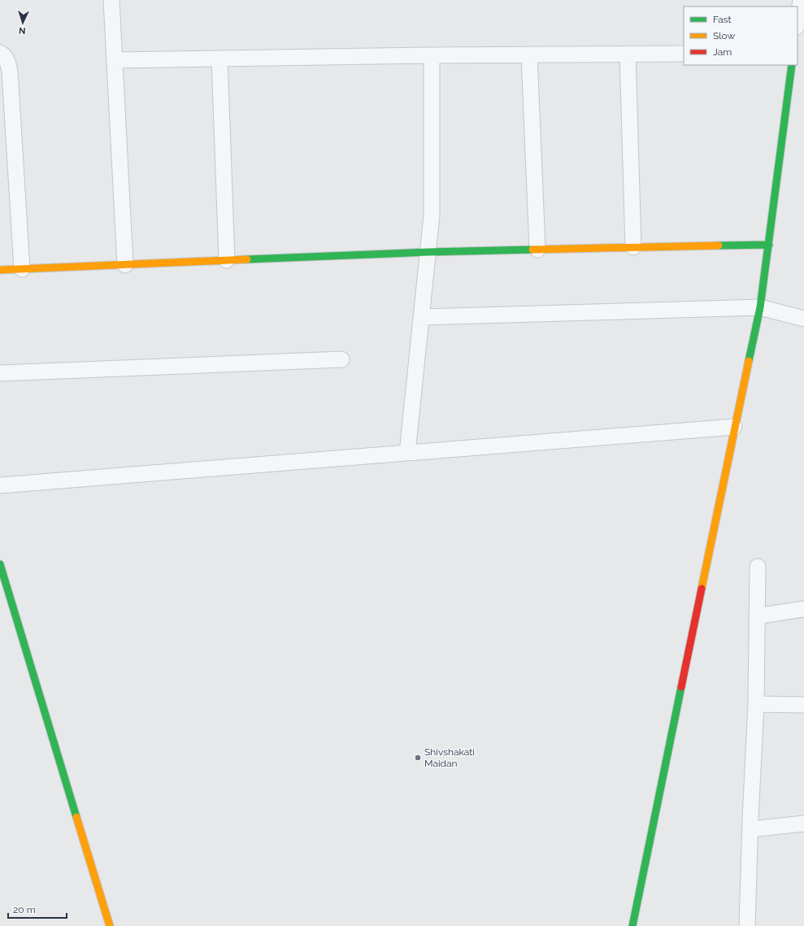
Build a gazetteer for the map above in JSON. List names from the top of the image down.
{
  "places": ["Shivshakati Maidan"],
  "legend": ["Fast", "Slow", "Jam"],
  "scale_bar": "20 m",
  "north": "bottom"
}
